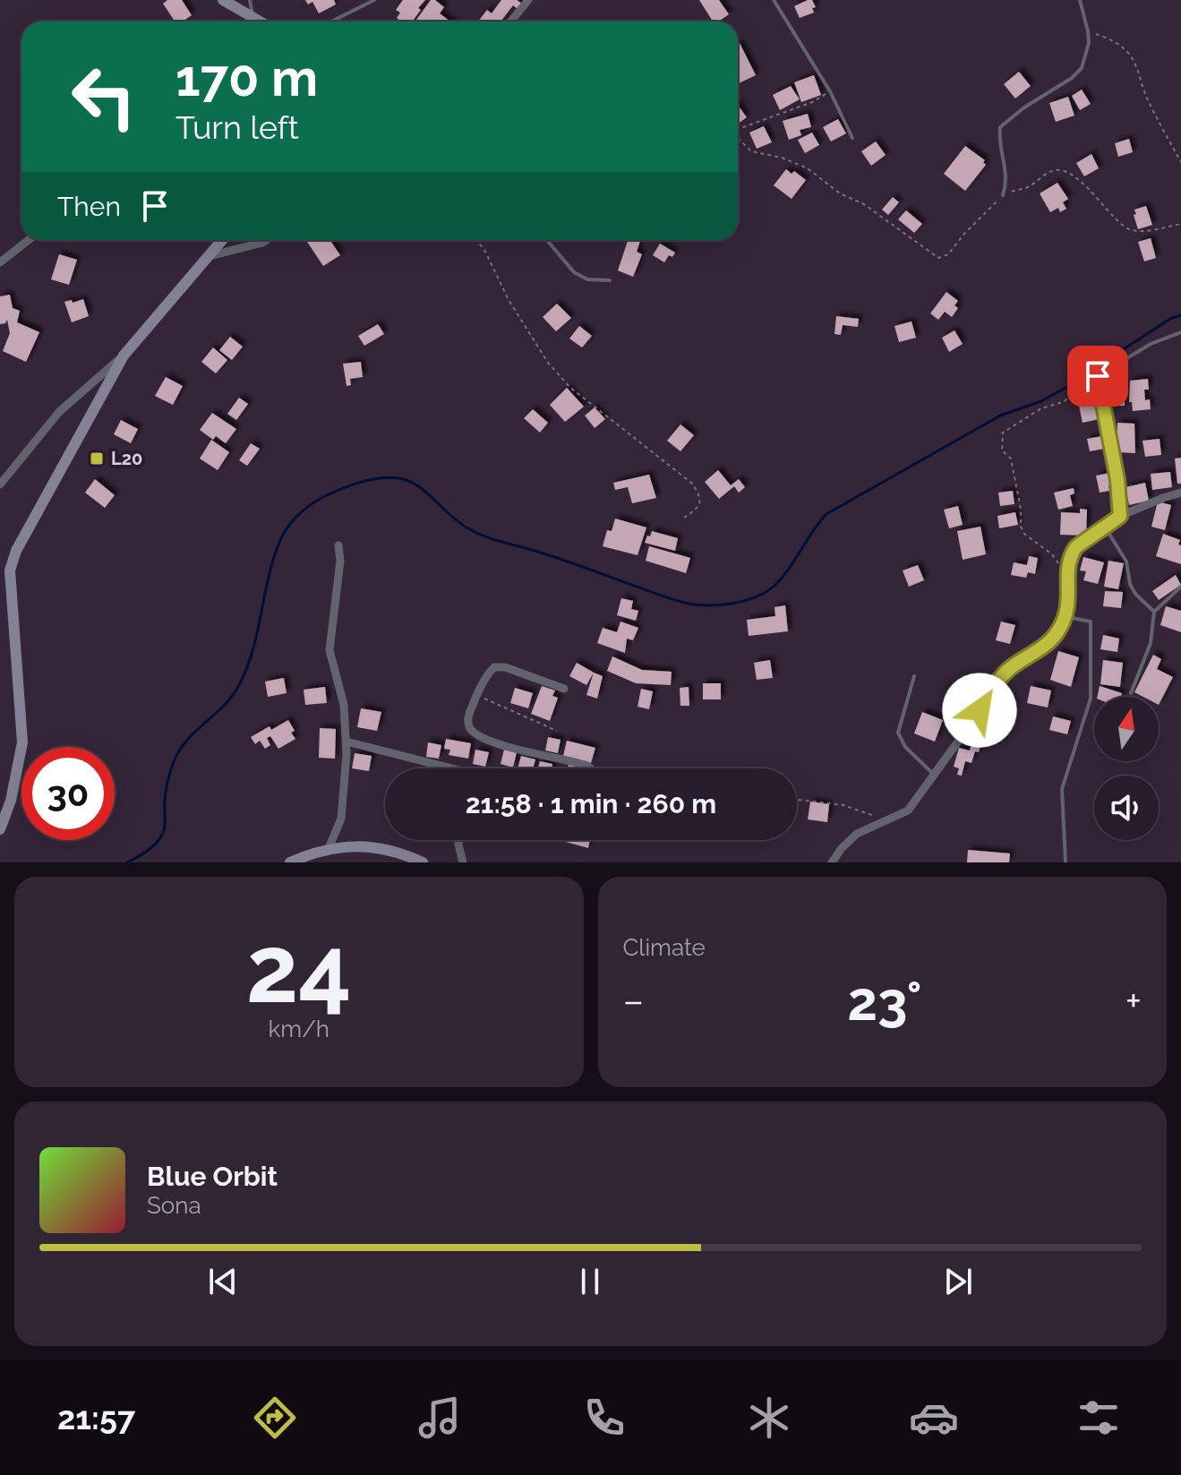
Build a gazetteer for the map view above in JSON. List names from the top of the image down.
{
  "places": {
    "transit": ["L20"]
  },
  "north": "top",
  "page": {
    "turn": ["170 m", "Turn left"],
    "then": "Then",
    "limit": "30",
    "trip": "21:58 · 1 min · 260 m",
    "tile": [
      ["24", "km/h"],
      "Climate"
    ],
    "heat": ["−", "23°", "+"],
    "song": ["Blue Orbit", "Sona"],
    "tabs": "21:57"
  }
}
